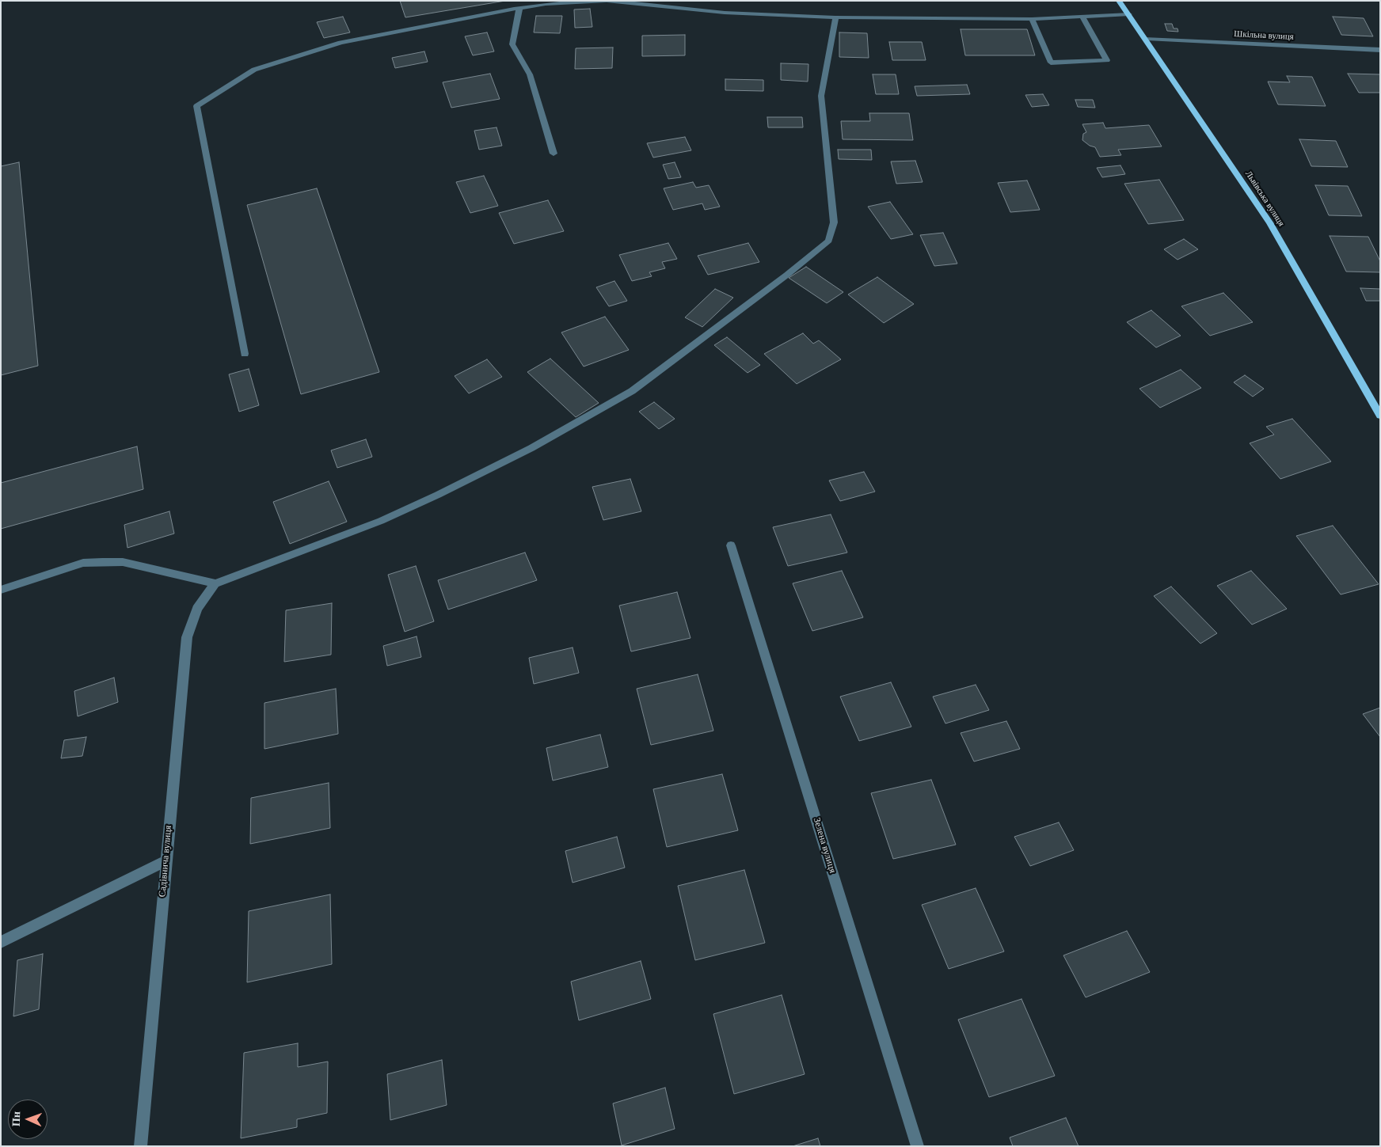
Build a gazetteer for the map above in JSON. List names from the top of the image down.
{
  "streets": {
    "main road": ["Львівська вулиця"],
    "street": ["Шкільна вулиця", "Зелена вулиця", "Садівнича вулиця"]
  },
  "crossings": [
    ["Шкільна вулиця", "Львівська вулиця"]
  ],
  "north": "left"
}
